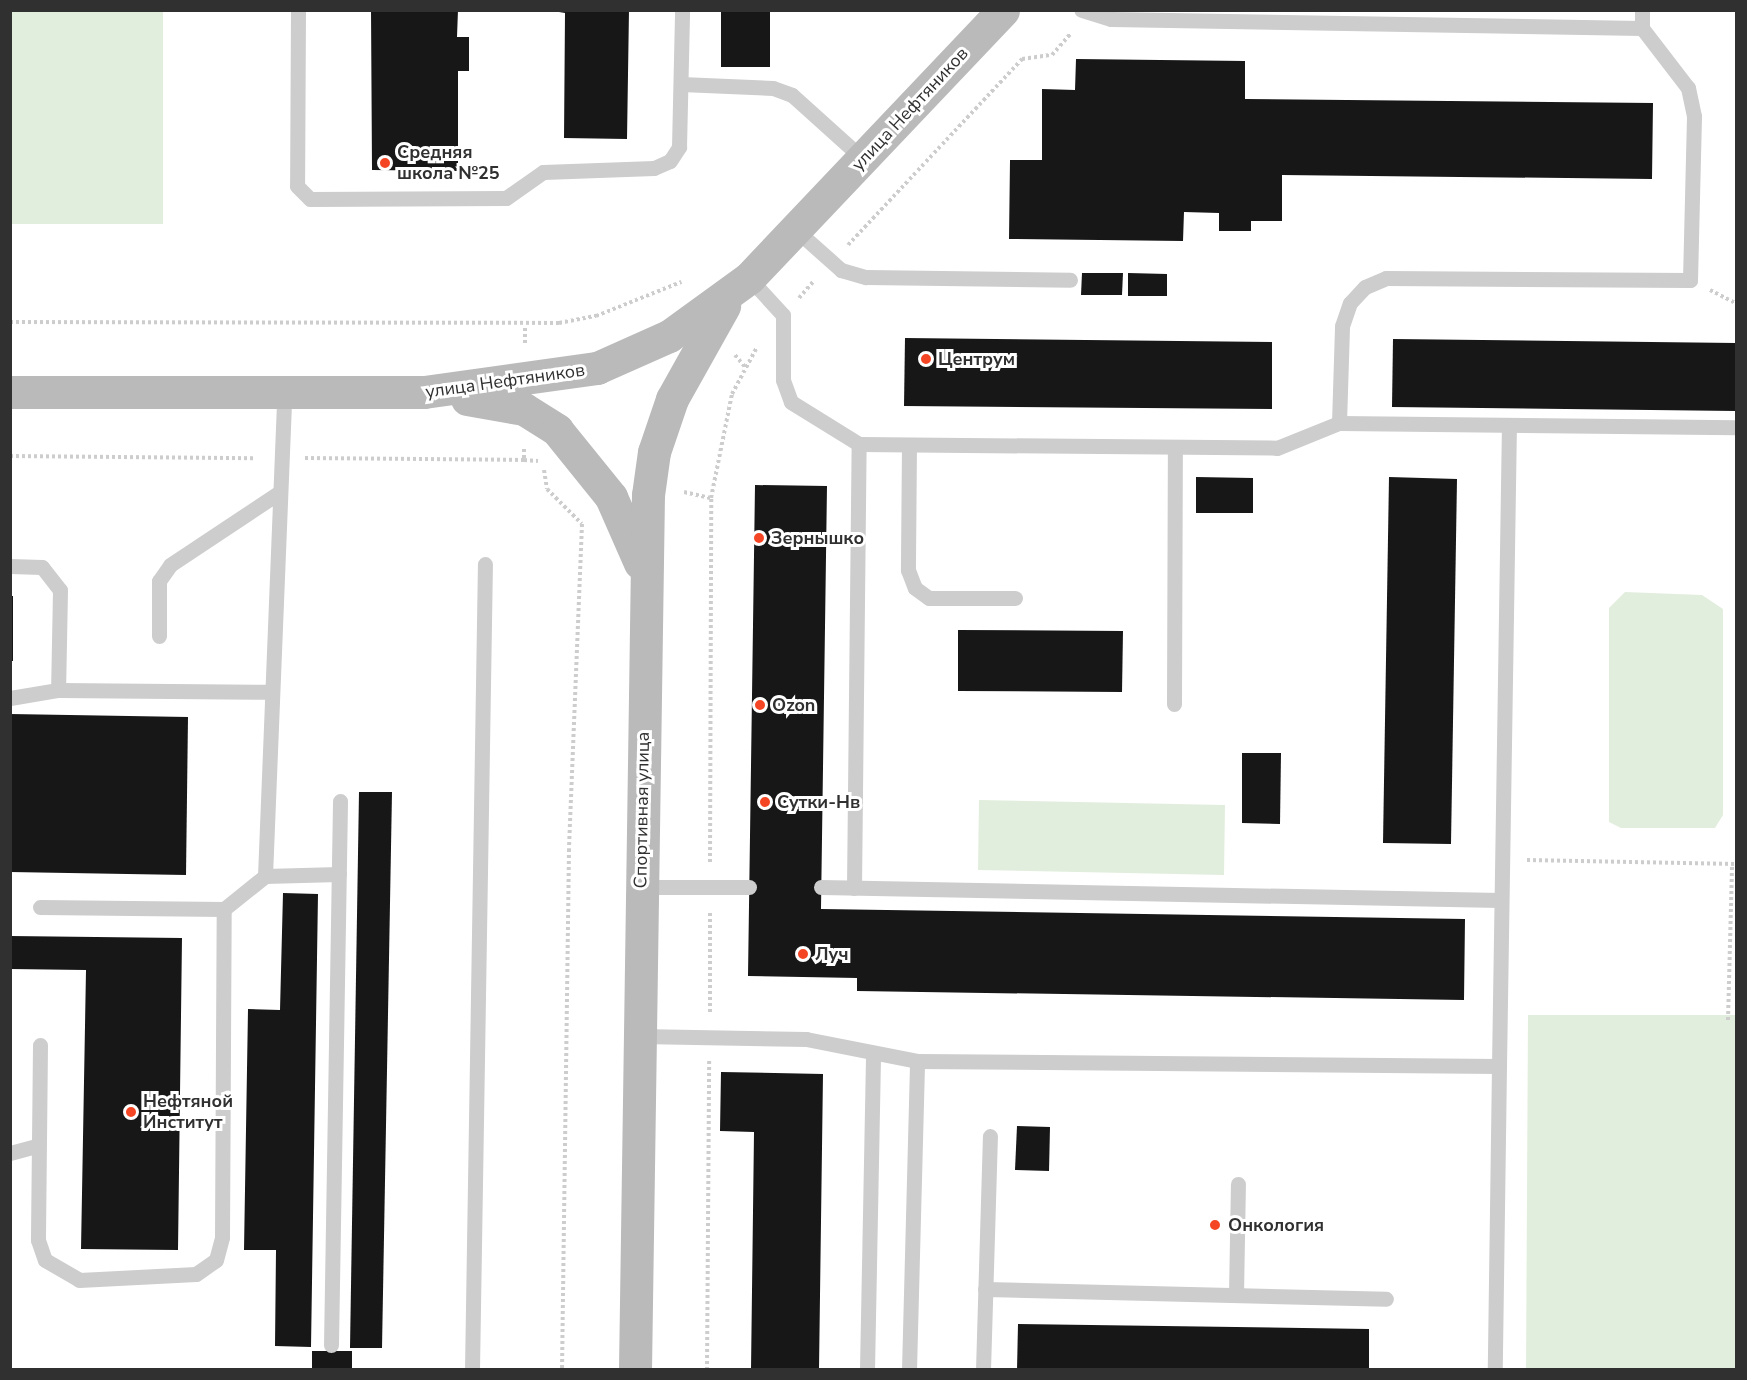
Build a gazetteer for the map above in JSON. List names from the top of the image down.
{
  "streets": {
    "street": ["улица Нефтяников", "Спортивная улица"]
  },
  "crossings": [
    ["улица Нефтяников", "Спортивная улица"]
  ],
  "places": [
    "Средняя школа №25",
    "Центрум",
    "Зернышко",
    "Ozon",
    "Сутки-Нв",
    "Луч",
    "Нефтяной Институт",
    "Онкология"
  ]
}
